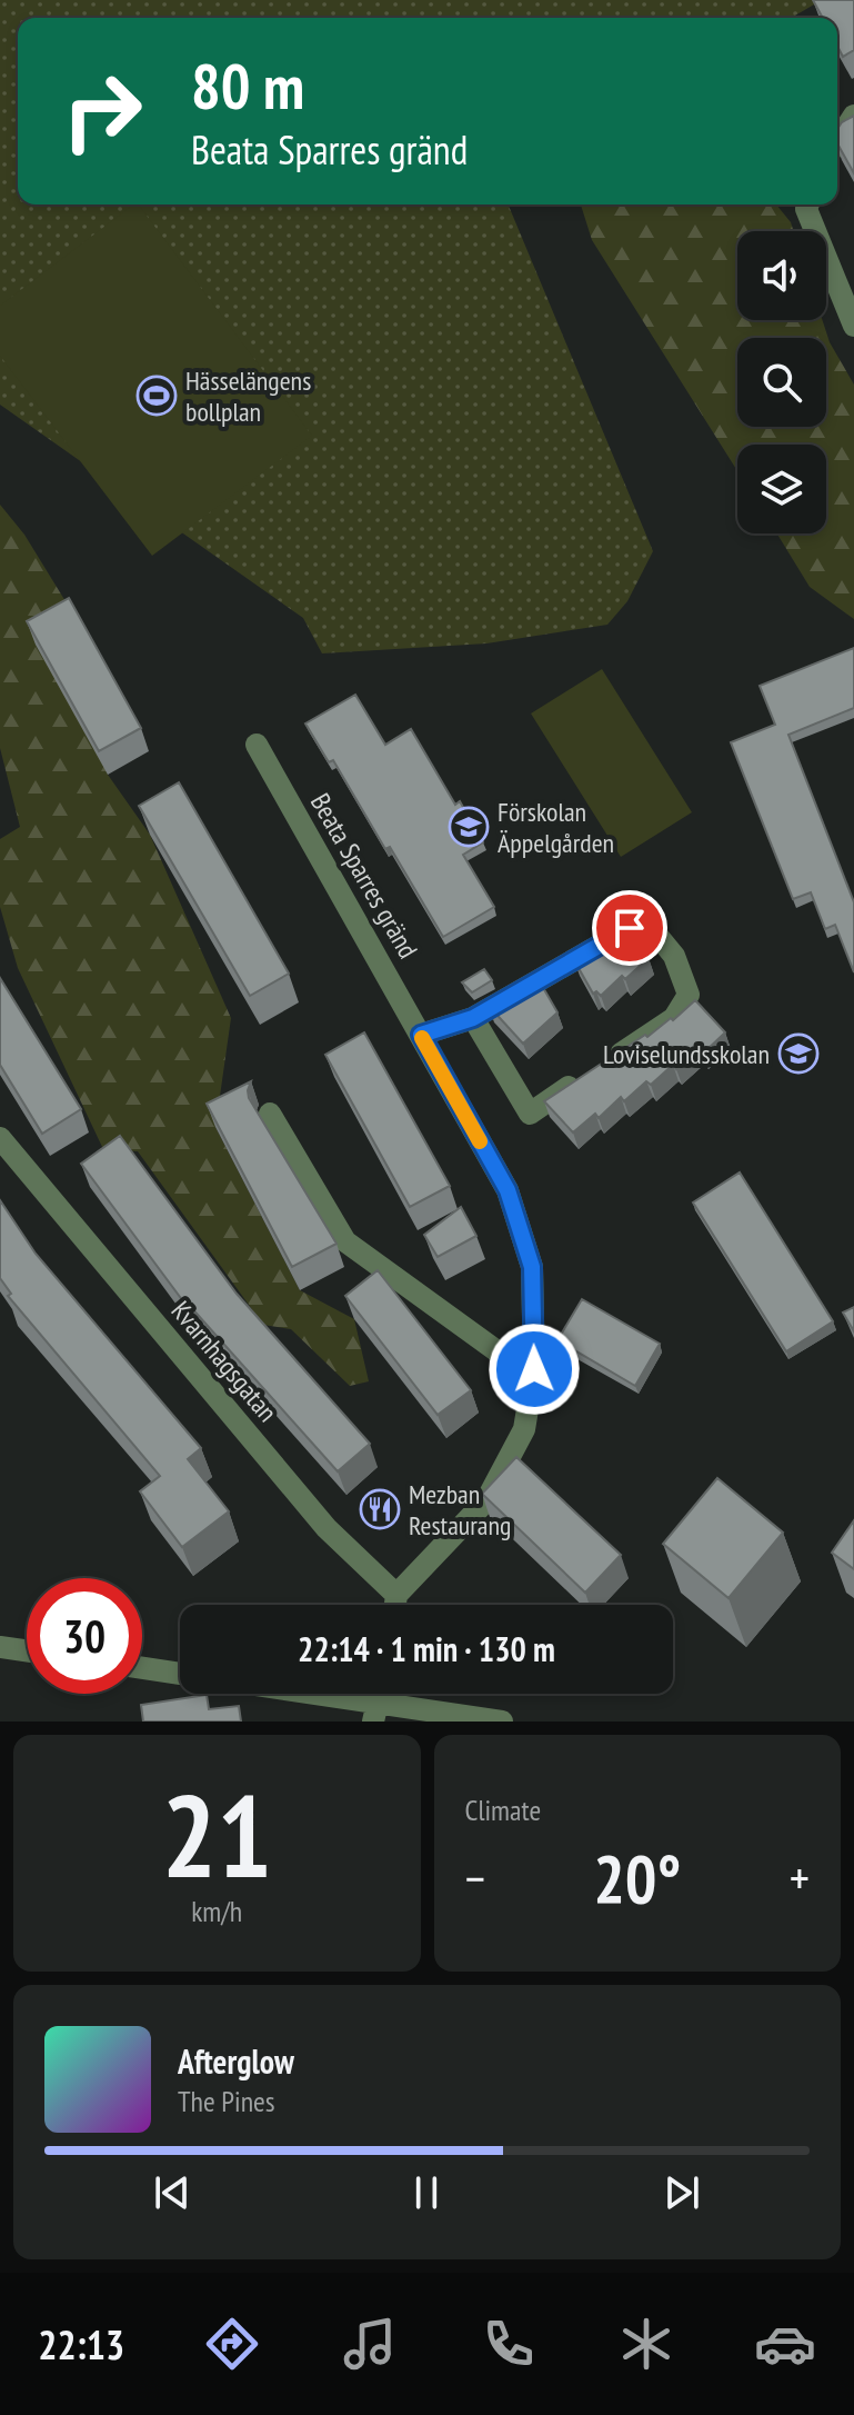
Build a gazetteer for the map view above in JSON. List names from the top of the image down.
{
  "streets": {
    "street": ["Beata Sparres gränd", "Kvarnhagsgatan"]
  },
  "crossings": [
    ["Beata Sparres gränd", "Kvarnhagsgatan"]
  ],
  "places": {
    "sports": ["Hässelängens bollplan"],
    "school or university": ["Förskolan Äppelgården", "Loviselundsskolan"],
    "restaurant": ["Mezban Restaurang"]
  },
  "page": {
    "turn": ["80 m", "Beata Sparres gränd"],
    "limit": "30",
    "trip": "22:14 · 1 min · 130 m",
    "tile": [
      ["21", "km/h"],
      "Climate"
    ],
    "heat": ["−", "20°", "+"],
    "song": ["Afterglow", "The Pines"],
    "tabs": "22:13"
  }
}
